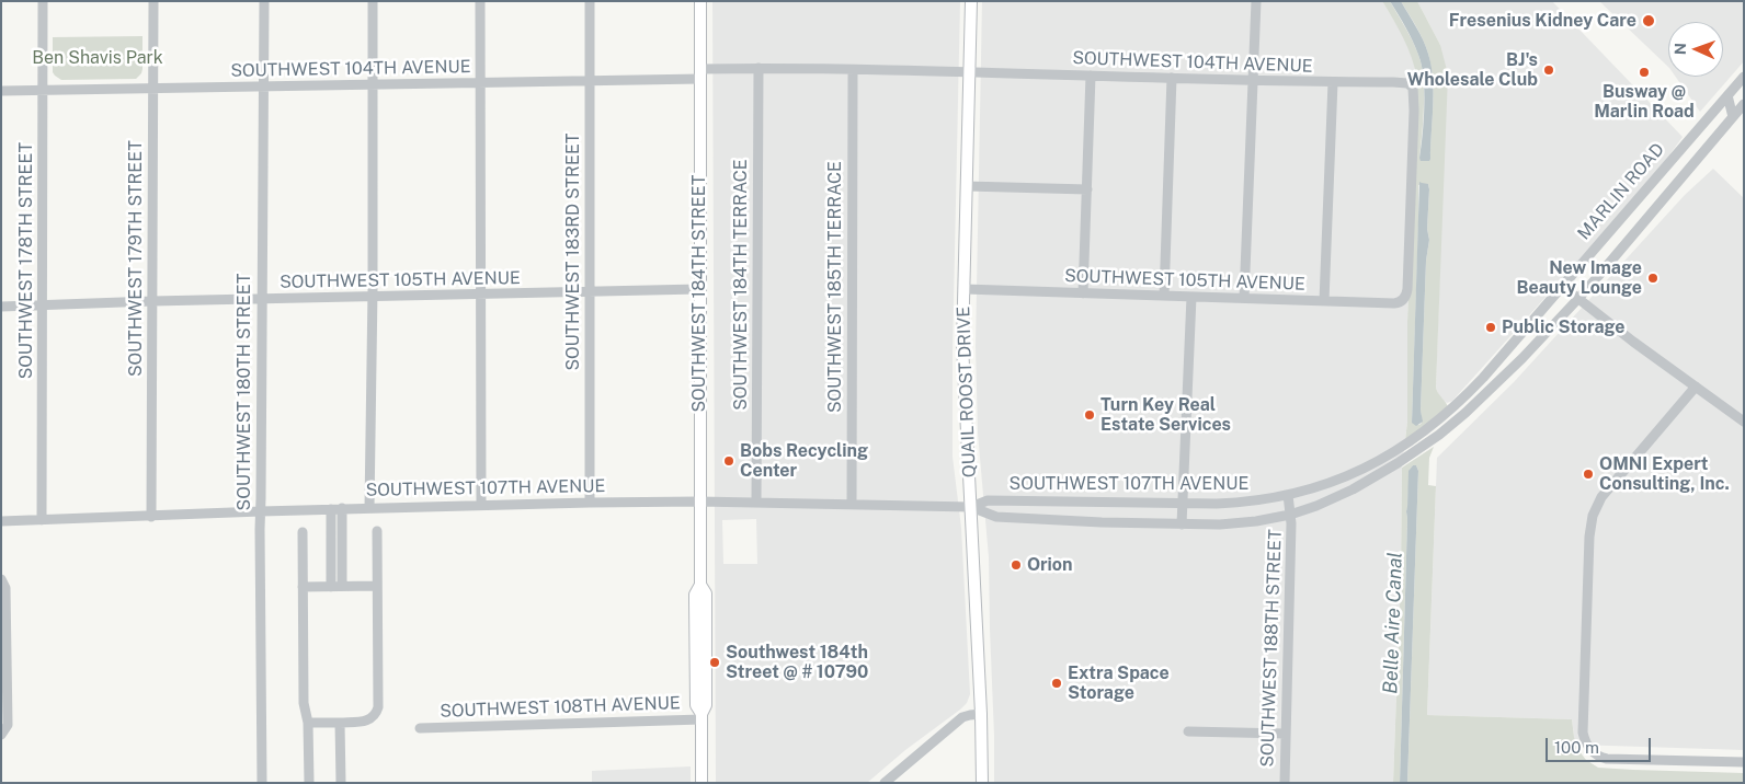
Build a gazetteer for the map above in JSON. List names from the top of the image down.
{
  "streets": {
    "main road": ["SOUTHWEST 184TH STREET", "QUAIL ROOST DRIVE"],
    "street": [
      "SOUTHWEST 104TH AVENUE",
      "MARLIN ROAD",
      "SOUTHWEST 183RD STREET",
      "SOUTHWEST 179TH STREET",
      "SOUTHWEST 178TH STREET",
      "SOUTHWEST 105TH AVENUE",
      "SOUTHWEST 184TH TERRACE",
      "SOUTHWEST 185TH TERRACE",
      "SOUTHWEST 180TH STREET",
      "SOUTHWEST 107TH AVENUE",
      "SOUTHWEST 188TH STREET",
      "SOUTHWEST 108TH AVENUE"
    ]
  },
  "crossings": [
    ["SOUTHWEST 104TH AVENUE", "SOUTHWEST 183RD STREET"],
    ["SOUTHWEST 104TH AVENUE", "SOUTHWEST 179TH STREET"],
    ["SOUTHWEST 104TH AVENUE", "SOUTHWEST 178TH STREET"],
    ["SOUTHWEST 104TH AVENUE", "SOUTHWEST 105TH AVENUE"],
    ["SOUTHWEST 104TH AVENUE", "SOUTHWEST 184TH TERRACE"],
    ["SOUTHWEST 104TH AVENUE", "SOUTHWEST 185TH TERRACE"],
    ["SOUTHWEST 104TH AVENUE", "SOUTHWEST 184TH STREET"],
    ["SOUTHWEST 104TH AVENUE", "SOUTHWEST 180TH STREET"],
    ["SOUTHWEST 104TH AVENUE", "QUAIL ROOST DRIVE"],
    ["MARLIN ROAD", "SOUTHWEST 107TH AVENUE"],
    ["MARLIN ROAD", "SOUTHWEST 188TH STREET"],
    ["SOUTHWEST 183RD STREET", "SOUTHWEST 105TH AVENUE"],
    ["SOUTHWEST 183RD STREET", "SOUTHWEST 107TH AVENUE"],
    ["SOUTHWEST 179TH STREET", "SOUTHWEST 105TH AVENUE"],
    ["SOUTHWEST 179TH STREET", "SOUTHWEST 107TH AVENUE"],
    ["SOUTHWEST 178TH STREET", "SOUTHWEST 105TH AVENUE"],
    ["SOUTHWEST 178TH STREET", "SOUTHWEST 107TH AVENUE"],
    ["SOUTHWEST 105TH AVENUE", "SOUTHWEST 184TH STREET"],
    ["SOUTHWEST 105TH AVENUE", "SOUTHWEST 180TH STREET"],
    ["SOUTHWEST 105TH AVENUE", "QUAIL ROOST DRIVE"],
    ["SOUTHWEST 184TH TERRACE", "SOUTHWEST 107TH AVENUE"],
    ["SOUTHWEST 185TH TERRACE", "SOUTHWEST 107TH AVENUE"],
    ["SOUTHWEST 184TH STREET", "SOUTHWEST 107TH AVENUE"],
    ["SOUTHWEST 184TH STREET", "SOUTHWEST 108TH AVENUE"],
    ["SOUTHWEST 180TH STREET", "SOUTHWEST 107TH AVENUE"],
    ["QUAIL ROOST DRIVE", "SOUTHWEST 107TH AVENUE"],
    ["SOUTHWEST 107TH AVENUE", "SOUTHWEST 188TH STREET"]
  ],
  "water": ["Belle Aire Canal"],
  "parks": ["Ben Shavis Park"],
  "places": [
    "Fresenius Kidney Care",
    "BJ's Wholesale Club",
    "Busway @ Marlin Road",
    "New Image Beauty Lounge",
    "Public Storage",
    "Turn Key Real Estate Services",
    "Bobs Recycling Center",
    "OMNI Expert Consulting, Inc.",
    "Orion",
    "Southwest 184th Street @ # 10790",
    "Extra Space Storage"
  ],
  "scale_bar": "100 m",
  "north": "left"
}
